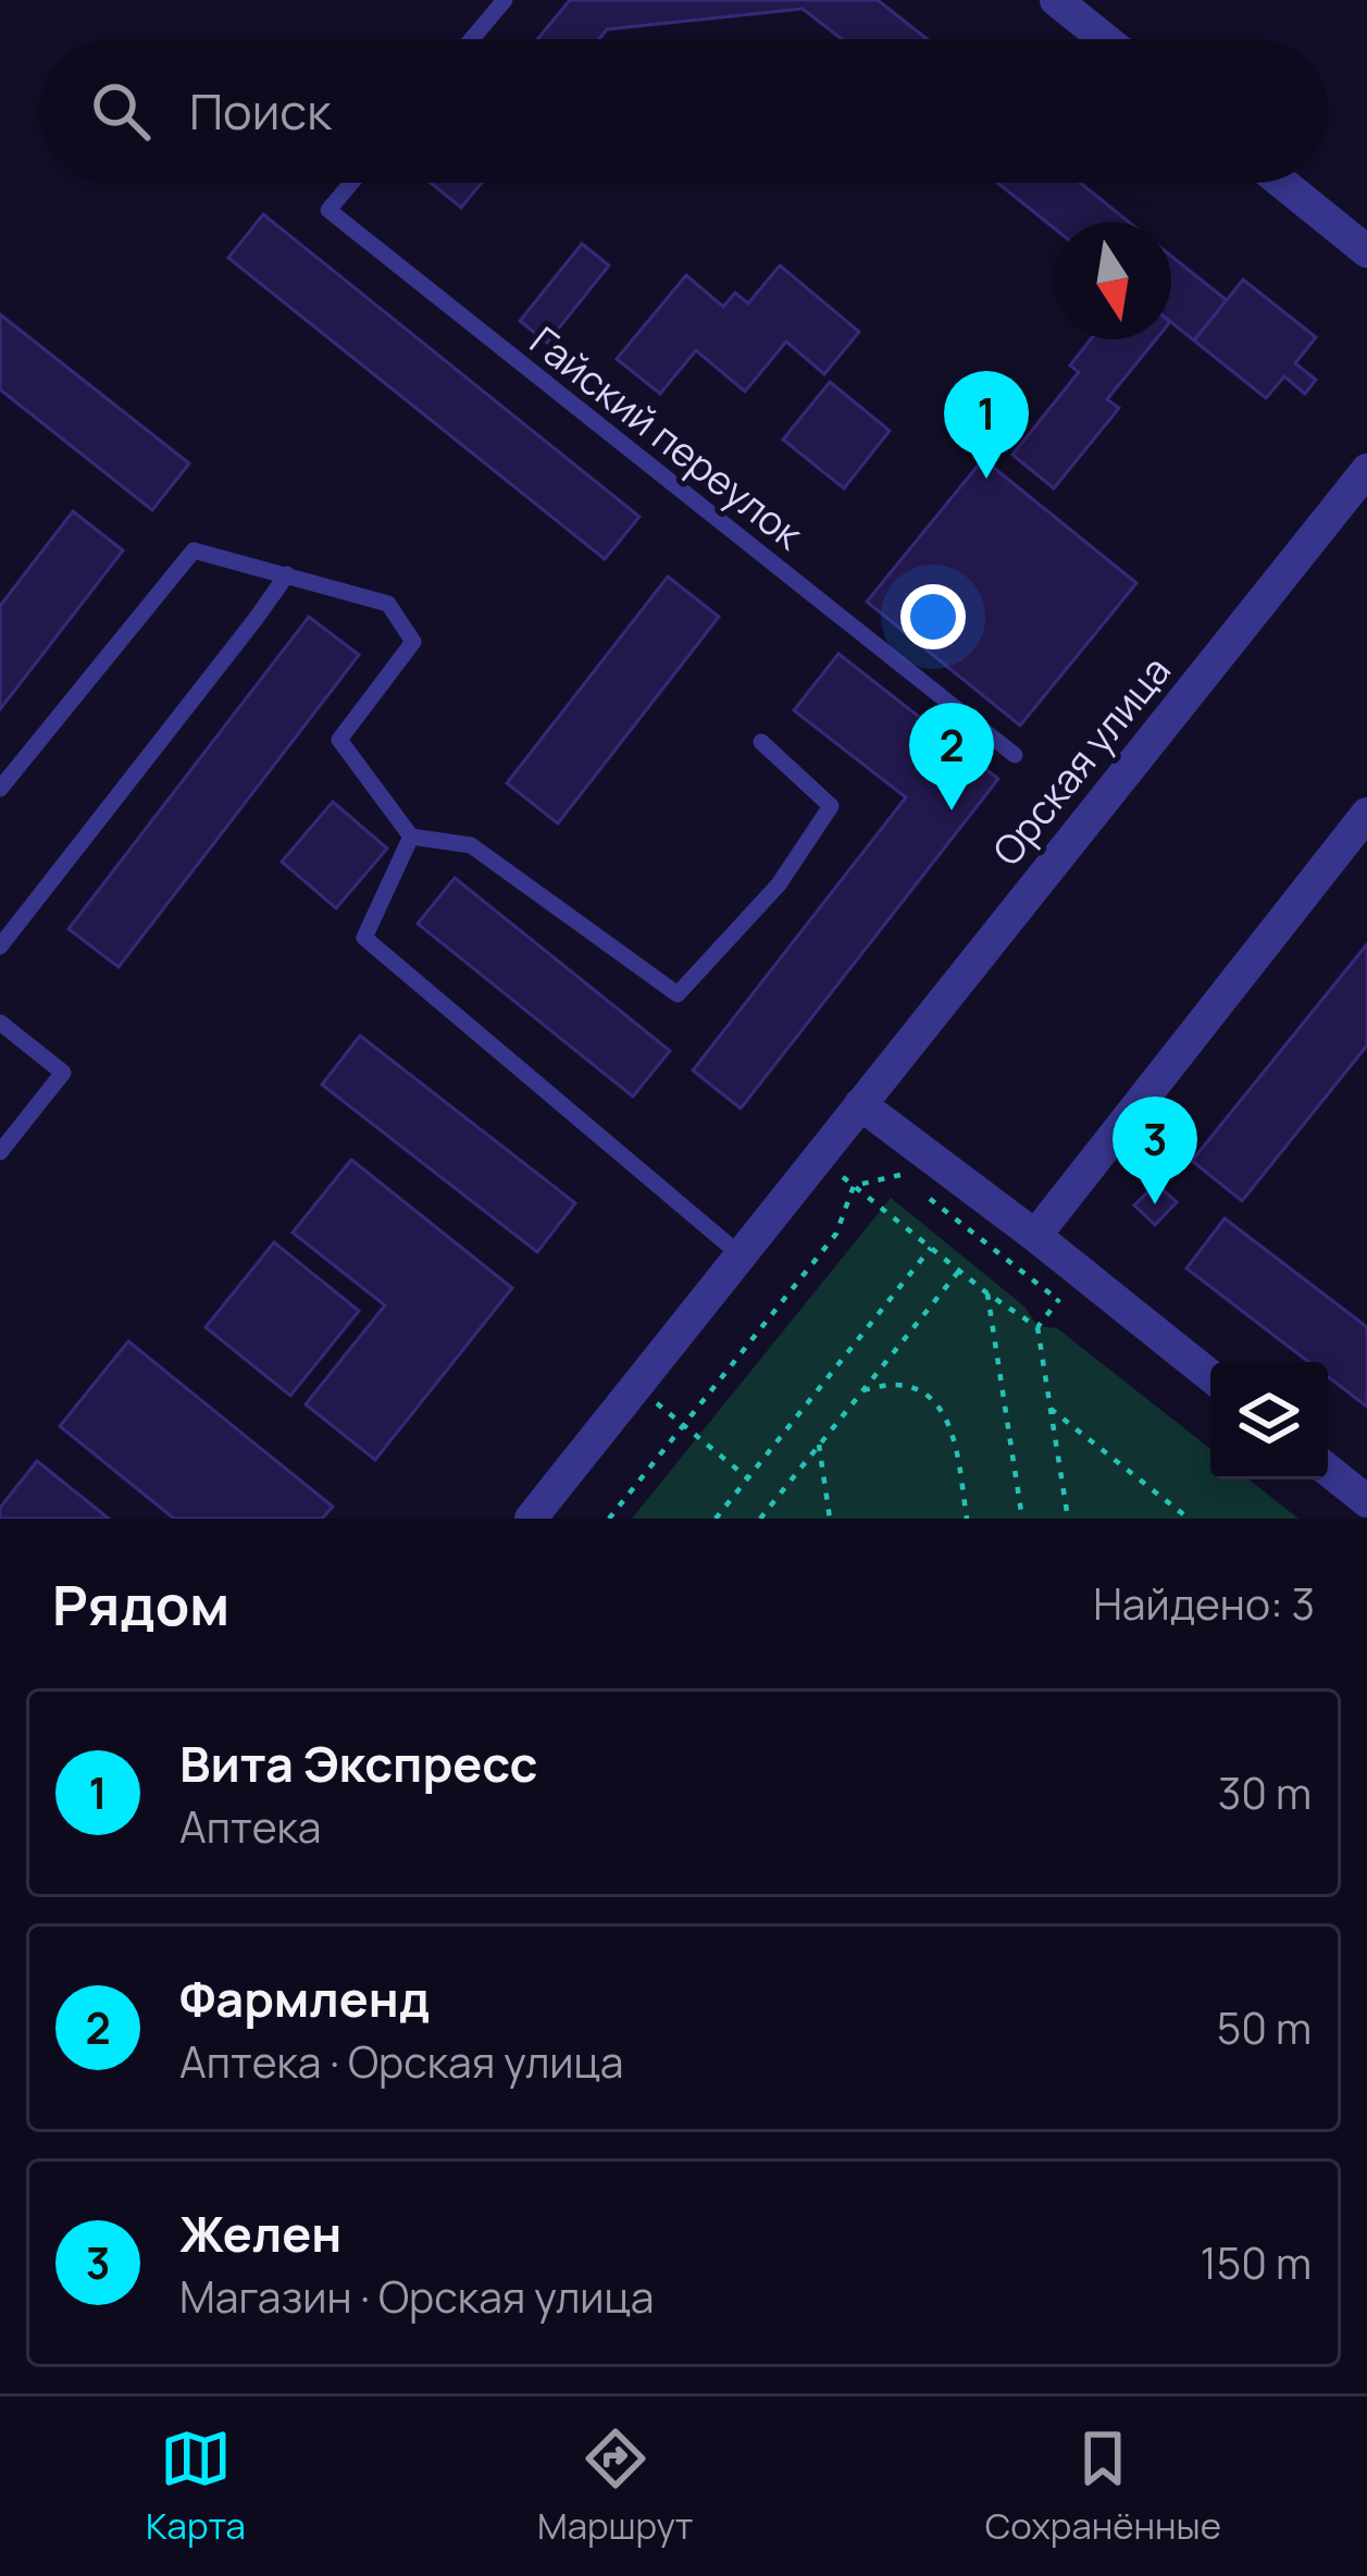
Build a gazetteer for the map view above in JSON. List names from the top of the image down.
{
  "streets": {
    "street": ["Орская улица"],
    "lane": ["Гайский переулок"]
  },
  "north": "bottom",
  "page": {
    "search": "Поиск",
    "pins": ["1", "2", "3"],
    "heading": ["Рядом", "Найдено: 3"],
    "list": [
      {
        "mark": "1",
        "name": "Вита Экспресс",
        "note": "Аптека",
        "value": "30 m"
      },
      {
        "mark": "2",
        "name": "Фармленд",
        "note": "Аптека · Орская улица",
        "value": "50 m"
      },
      {
        "mark": "3",
        "name": "Желен",
        "note": "Магазин · Орская улица",
        "value": "150 m"
      }
    ],
    "nav": ["Карта", "Маршрут", "Сохранённые"]
  }
}
